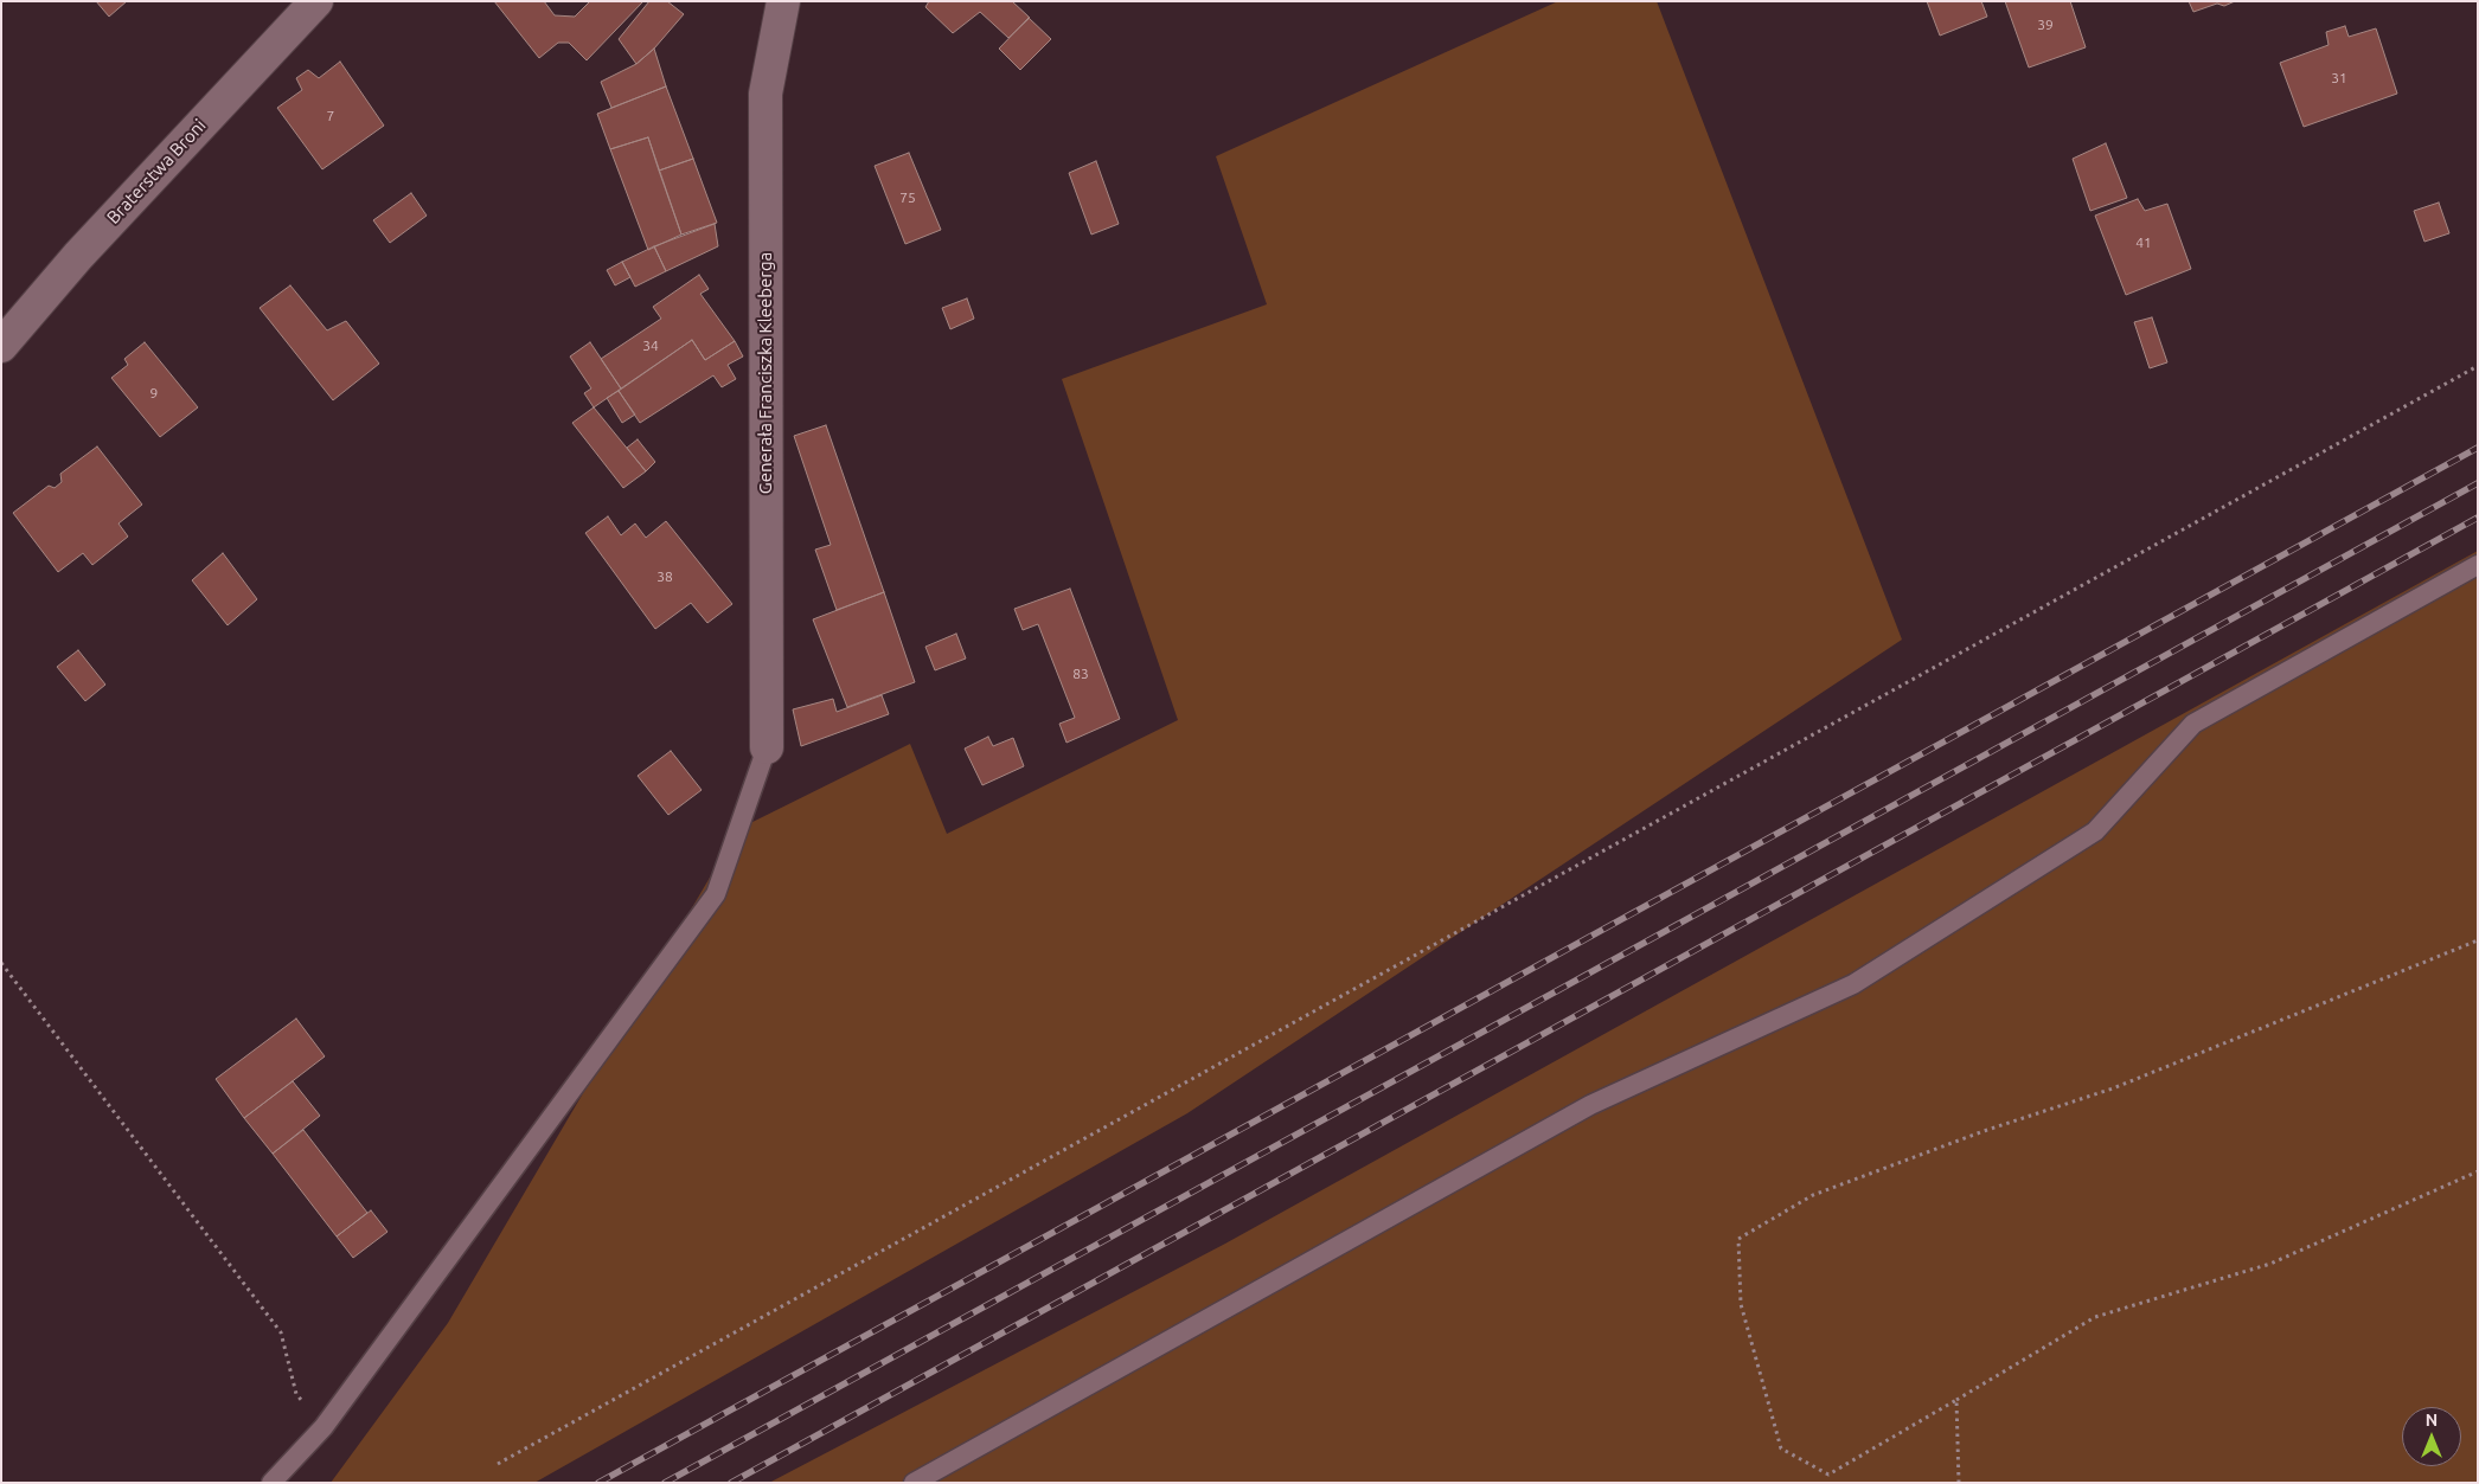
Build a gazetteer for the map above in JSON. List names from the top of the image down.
{
  "streets": {
    "street": ["Braterstwa Broni", "Generała Franciszka Kleeberga"]
  },
  "house_numbers": [
    "39",
    "31",
    "7",
    "75",
    "41",
    "34",
    "9",
    "38",
    "83"
  ],
  "north": "top"
}
